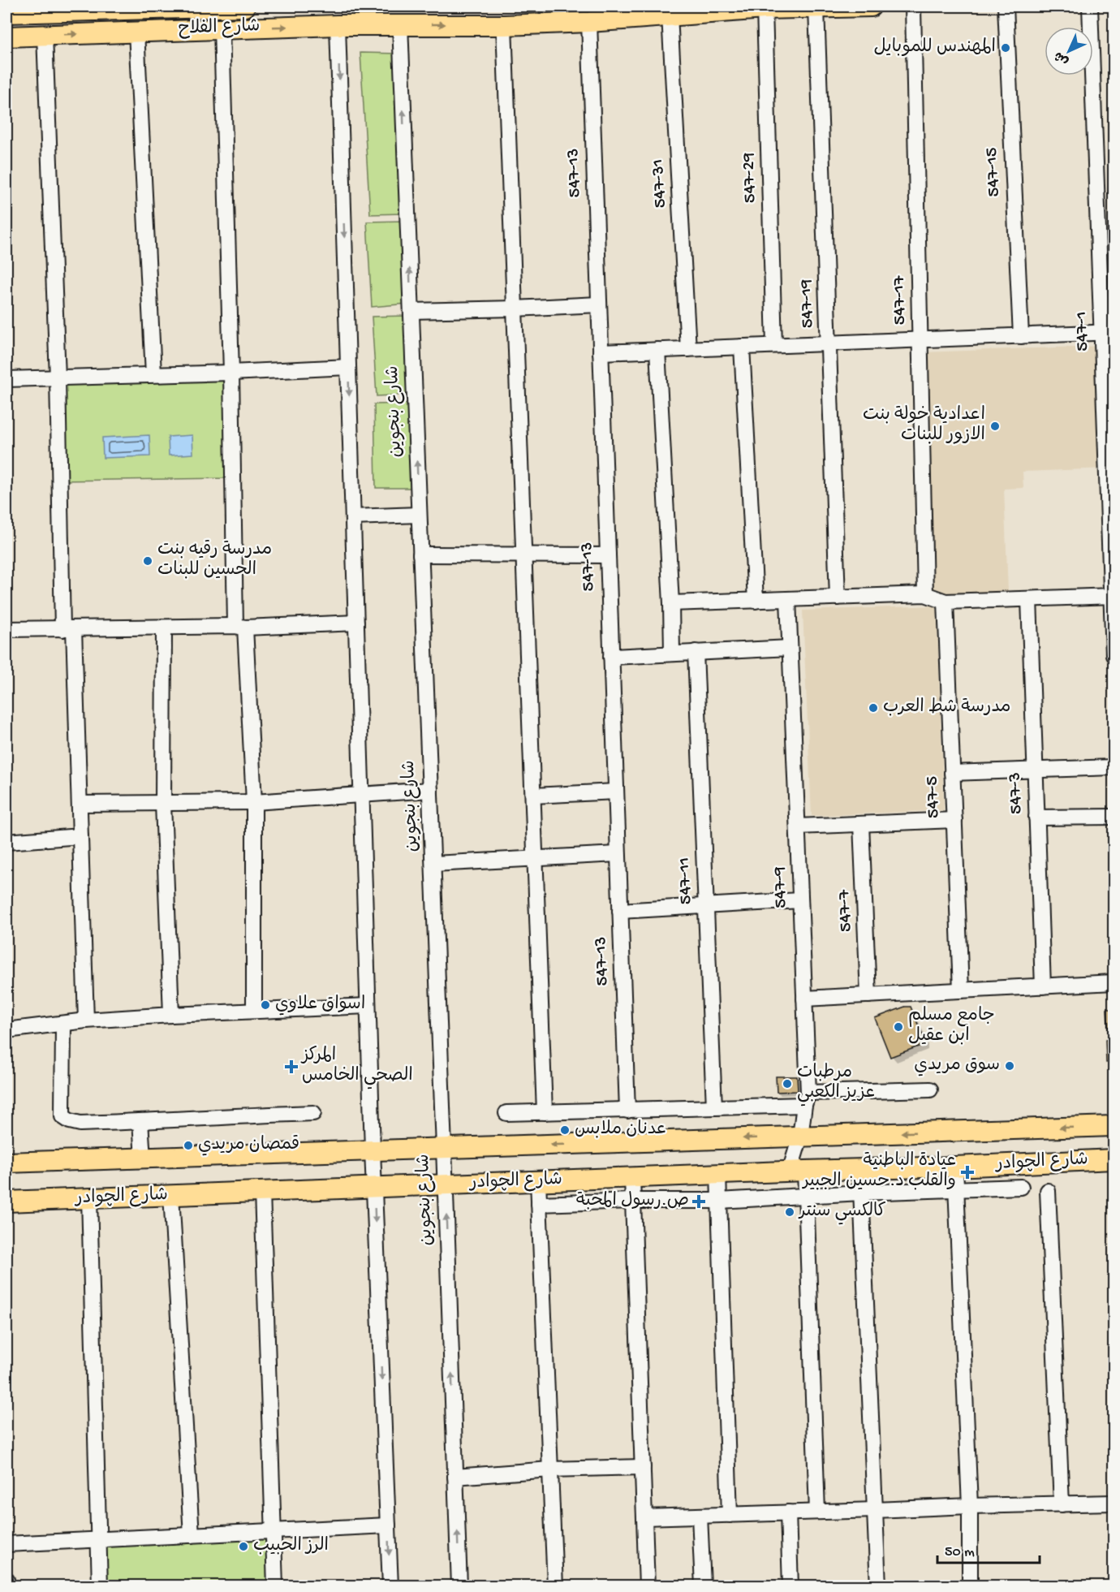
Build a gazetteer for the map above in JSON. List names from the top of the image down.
{
  "streets": {
    "main road": ["شارع الفلاح", "شارع الچوادر"],
    "street": [
      "547-15",
      "547-13",
      "547-29",
      "547-31",
      "547-17",
      "547-19",
      "547-1",
      "شارع بنجوين",
      "547-3",
      "547-5",
      "547-11",
      "547-9",
      "547-7"
    ]
  },
  "crossings": [
    ["شارع الفلاح", "547-13"],
    ["شارع الفلاح", "547-29"],
    ["شارع الفلاح", "547-31"],
    ["شارع الفلاح", "547-19"],
    ["شارع الفلاح", "شارع بنجوين"],
    ["شارع بنجوين", "شارع الچوادر"],
    ["547-9", "شارع الچوادر"]
  ],
  "places": {
    "other": [
      "المهندس للموبايل",
      "اعدادية خولة بنت الازور للبنات",
      "مدرسة رقيه بنت الحسين للبنات",
      "مدرسة شط العرب",
      "اسواق علاوي",
      "جامع مسلم ابن عقيل",
      "سوق مريدي",
      "مرطبات عزيز الكعبي",
      "عدنان ملابس",
      "قمصان مريدي",
      "كالكسي سنتر",
      "الرز الحبيب"
    ],
    "health": ["المركز الصحي الخامس", "عيادة الباطنية والقلب د.حسين الجبير", "ص.رسول المحبة"]
  },
  "scale_bar": "50 m",
  "north": "bottom left"
}
